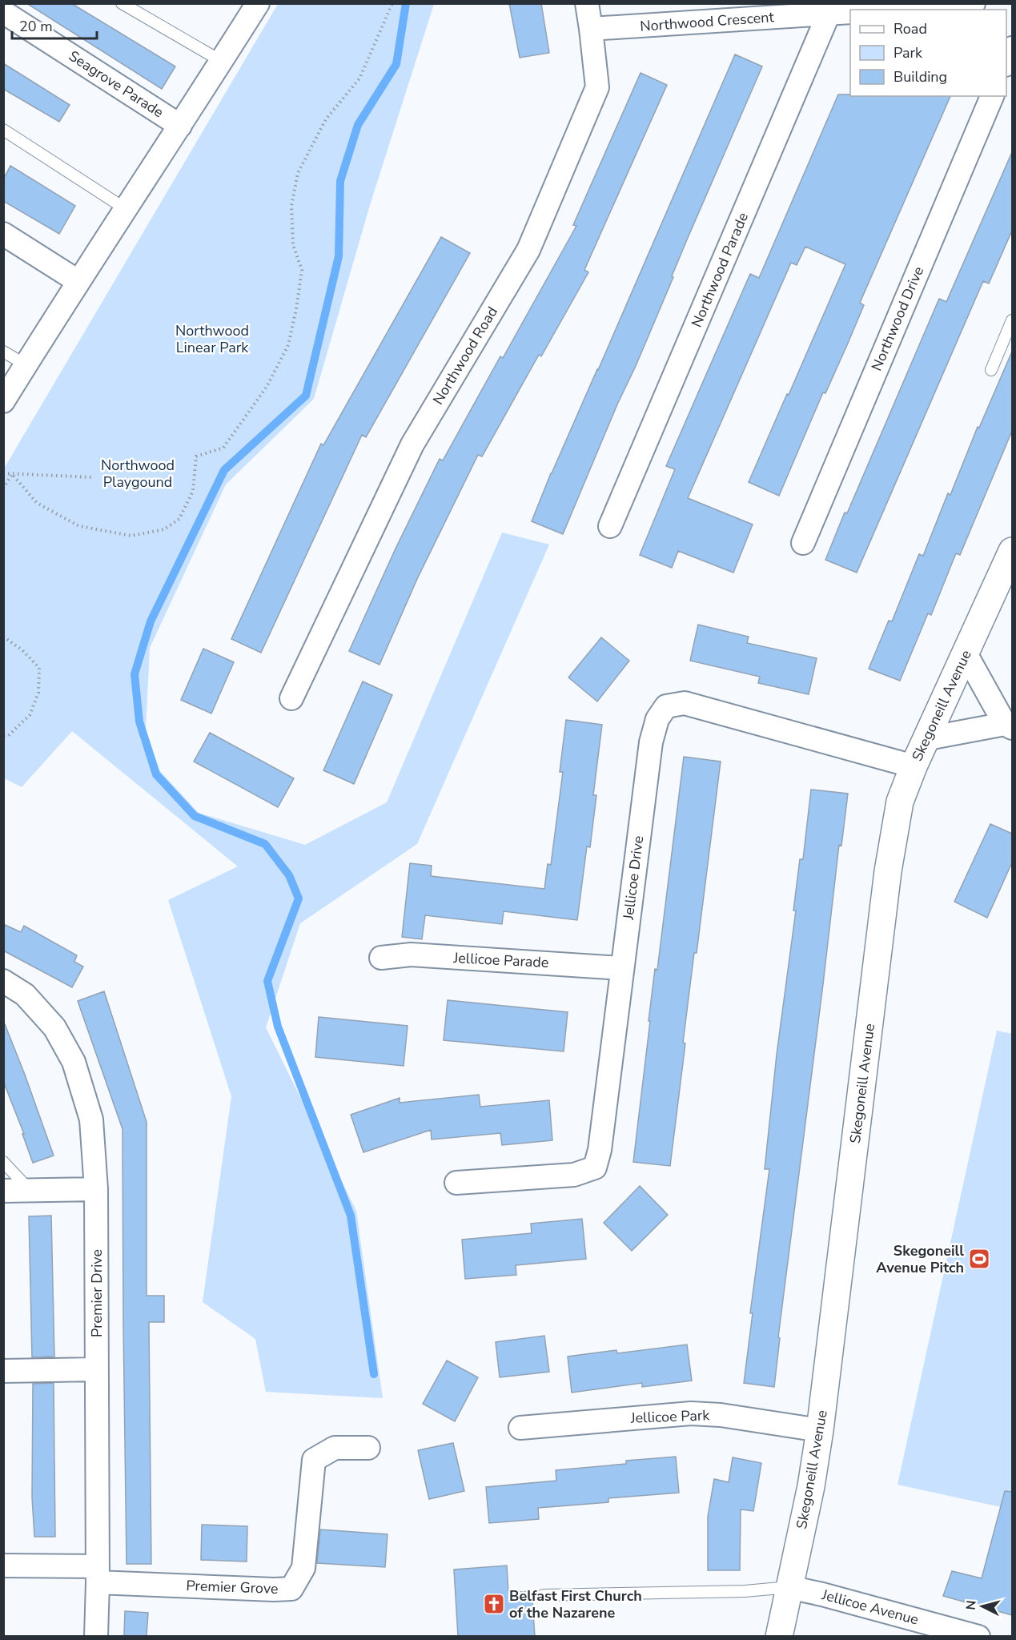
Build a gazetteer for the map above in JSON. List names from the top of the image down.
{
  "streets": {
    "street": [
      "Northwood Crescent",
      "Seagrove Parade",
      "Northwood Parade",
      "Northwood Drive",
      "Northwood Road",
      "Skegoneill Avenue",
      "Jellicoe Drive",
      "Jellicoe Parade",
      "Premier Drive",
      "Jellicoe Park",
      "Premier Grove",
      "Jellicoe Avenue"
    ]
  },
  "crossings": [
    ["Northwood Crescent", "Northwood Parade"],
    ["Northwood Crescent", "Northwood Road"],
    ["Skegoneill Avenue", "Jellicoe Drive"],
    ["Skegoneill Avenue", "Jellicoe Park"],
    ["Skegoneill Avenue", "Jellicoe Avenue"],
    ["Jellicoe Drive", "Jellicoe Parade"],
    ["Premier Drive", "Premier Grove"]
  ],
  "parks": ["Northwood Linear Park", "Northwood Playgound"],
  "places": {
    "sports": ["Skegoneill Avenue Pitch"],
    "church": ["Belfast First Church of the Nazarene"]
  },
  "legend": ["Road", "Park", "Building"],
  "scale_bar": "20 m",
  "north": "left"
}
